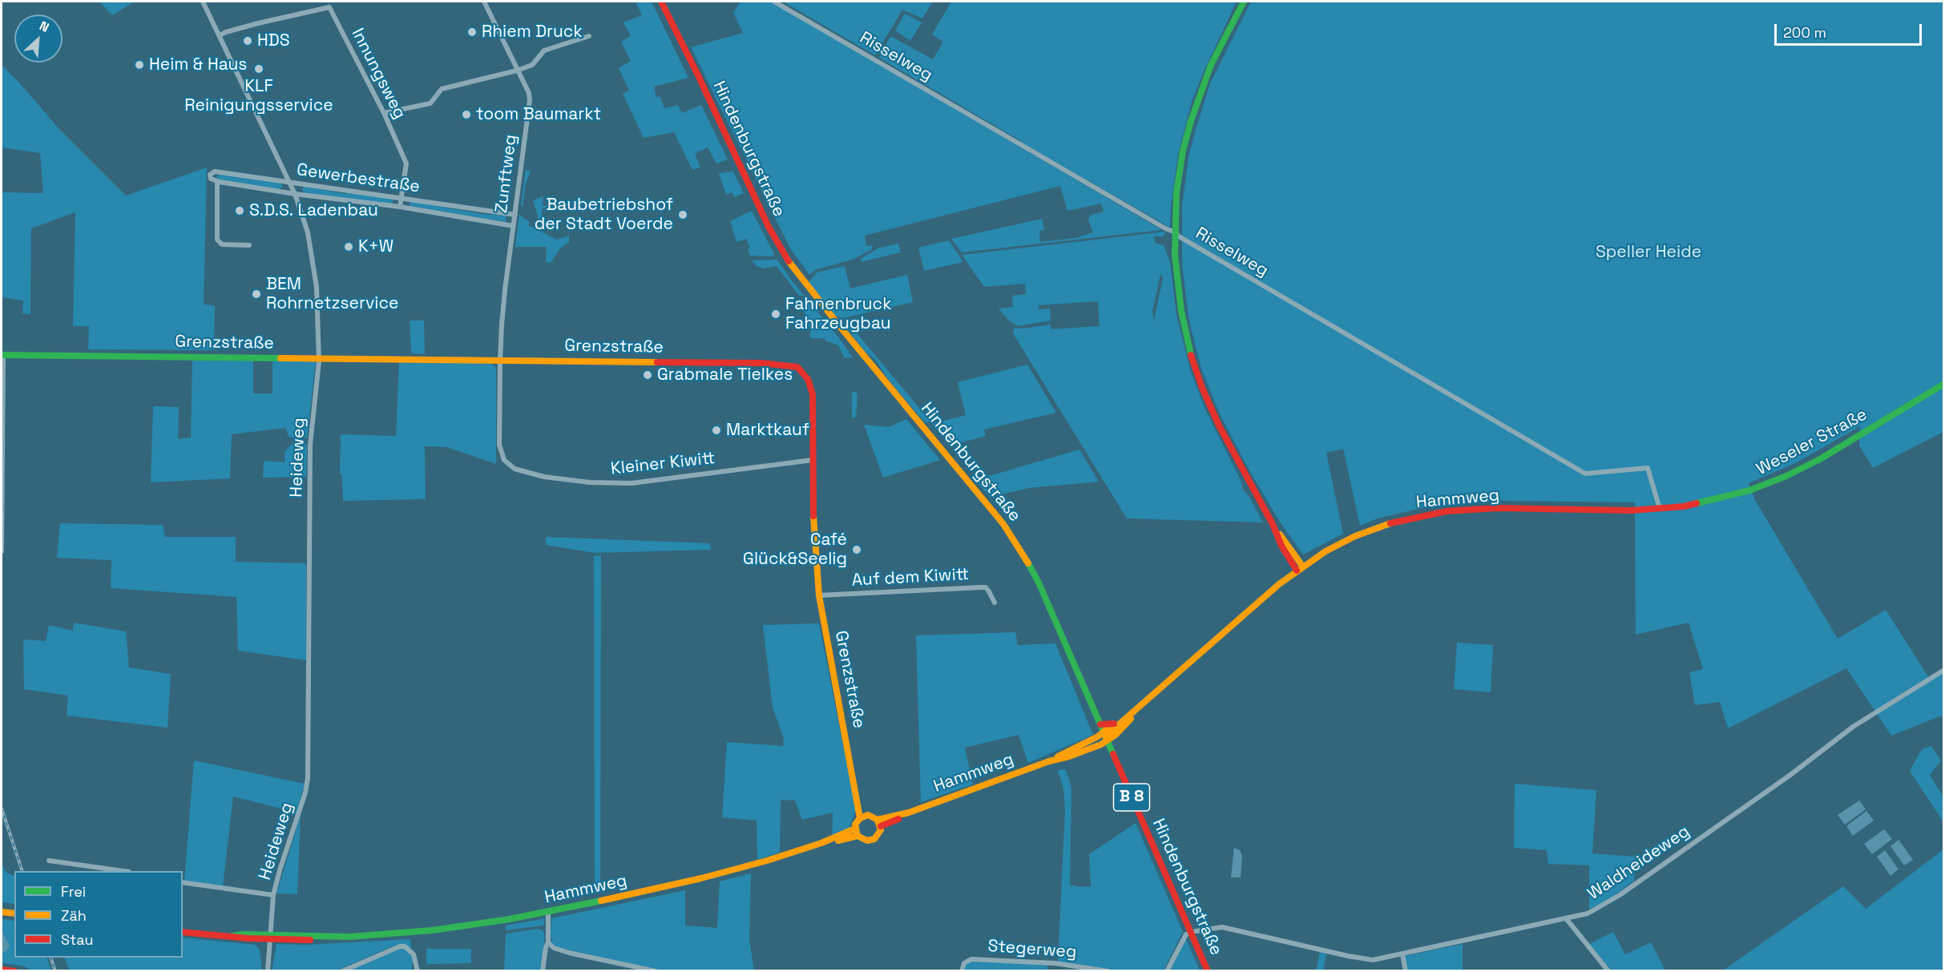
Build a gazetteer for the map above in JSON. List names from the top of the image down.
{
  "streets": {
    "main road": [
      "Hindenburgstraße",
      "Grenzstraße",
      "Weseler Straße",
      "Hammweg",
      "B 8"
    ],
    "street": [
      "Risselweg",
      "Innungsweg",
      "Zunftweg",
      "Gewerbestraße",
      "Heideweg",
      "Kleiner Kiwitt",
      "Auf dem Kiwitt",
      "Waldheideweg",
      "Stegerweg"
    ]
  },
  "crossings": [
    ["Risselweg", "Weseler Straße"],
    ["Risselweg", "Hammweg"],
    ["Innungsweg", "Gewerbestraße"],
    ["Innungsweg", "Heideweg"],
    ["Hindenburgstraße", "Hammweg"],
    ["Hindenburgstraße", "Waldheideweg"],
    ["Zunftweg", "Gewerbestraße"],
    ["Zunftweg", "Grenzstraße"],
    ["Zunftweg", "Kleiner Kiwitt"],
    ["Gewerbestraße", "Heideweg"],
    ["Grenzstraße", "Heideweg"],
    ["Grenzstraße", "Kleiner Kiwitt"],
    ["Grenzstraße", "Hammweg"],
    ["Grenzstraße", "Auf dem Kiwitt"],
    ["Weseler Straße", "Hammweg"],
    ["Heideweg", "Hammweg"]
  ],
  "parks": ["Speller Heide"],
  "places": [
    "Rhiem Druck",
    "HDS",
    "Heim & Haus",
    "KLF Reinigungsservice",
    "toom Baumarkt",
    "S.D.S. Ladenbau",
    "Baubetriebshof der Stadt Voerde",
    "K+W",
    "BEM Rohrnetzservice",
    "Fahnenbruck Fahrzeugbau",
    "Grabmale Tielkes",
    "Marktkauf",
    "Café Glück&Seelig"
  ],
  "legend": ["Frei", "Zäh", "Stau"],
  "scale_bar": "200 m",
  "north": "top right"
}
